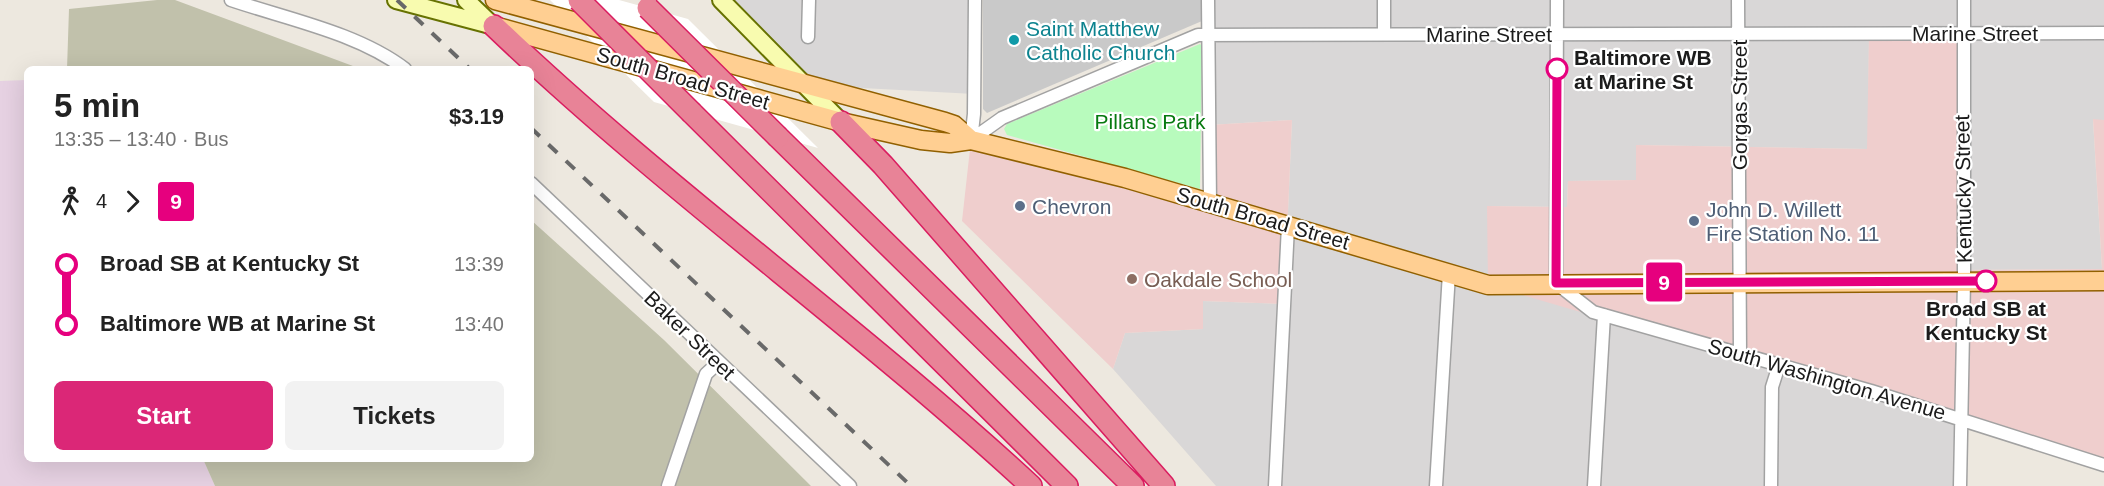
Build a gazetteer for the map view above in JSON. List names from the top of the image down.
{
  "streets": {
    "main road": ["South Broad Street"],
    "street": [
      "Marine Street",
      "Gorgas Street",
      "Kentucky Street",
      "Baker Street",
      "South Washington Avenue"
    ]
  },
  "crossings": [
    ["Marine Street", "South Broad Street"],
    ["Marine Street", "Gorgas Street"],
    ["Marine Street", "Kentucky Street"],
    ["South Broad Street", "Gorgas Street"],
    ["South Broad Street", "Kentucky Street"],
    ["South Broad Street", "South Washington Avenue"],
    ["Gorgas Street", "South Washington Avenue"],
    ["Kentucky Street", "South Washington Avenue"]
  ],
  "parks": ["Pillans Park"],
  "places": [
    "Saint Matthew Catholic Church",
    "Baltimore WB at Marine St",
    "Chevron",
    "John D. Willett Fire Station No. 11",
    "Oakdale School",
    "Broad SB at Kentucky St"
  ],
  "lines": ["bus line 9"],
  "page": {
    "on_map": "9",
    "heading": ["5 min", "13:35 – 13:40 · Bus", "$3.19"],
    "legs": ["4", "9"],
    "list": [
      {
        "name": "Broad SB at Kentucky St",
        "value": "13:39"
      },
      {
        "name": "Baltimore WB at Marine St",
        "value": "13:40"
      }
    ],
    "buttons": ["Start", "Tickets"]
  }
}
